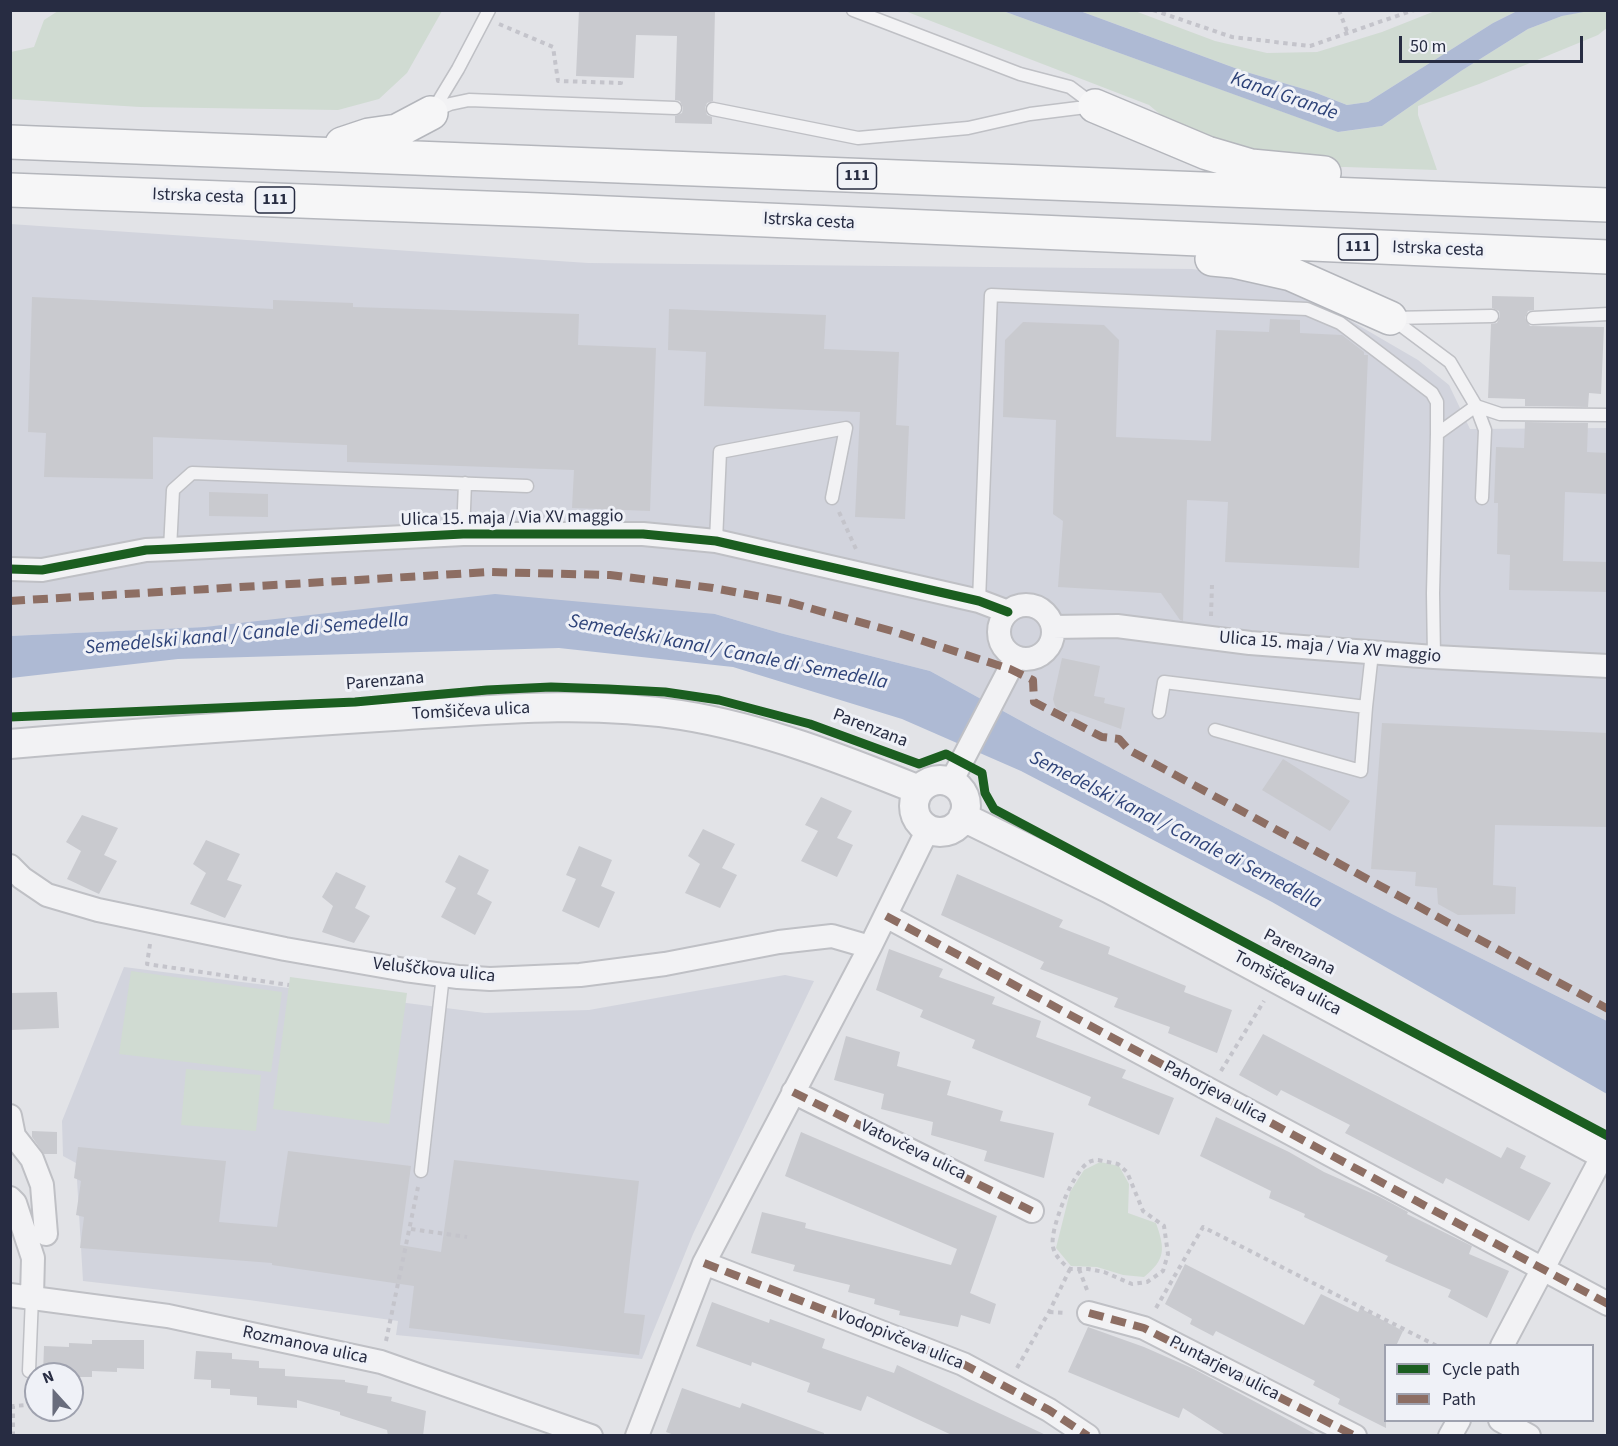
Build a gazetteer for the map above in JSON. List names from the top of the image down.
{
  "streets": {
    "highway": ["111", "Istrska cesta"],
    "street": [
      "Ulica 15. maja / Via XV maggio",
      "Tomšičeva ulica",
      "Veluščkova ulica",
      "Pahorjeva ulica",
      "Vatovčeva ulica",
      "Vodopivčeva ulica",
      "Rozmanova ulica",
      "Puntarjeva ulica"
    ],
    "cycle path": ["Parenzana"]
  },
  "water": ["Kanal Grande", "Semedelski kanal / Canale di Semedella"],
  "legend": ["Cycle path", "Path"],
  "scale_bar": "50 m",
  "north": "top"
}
